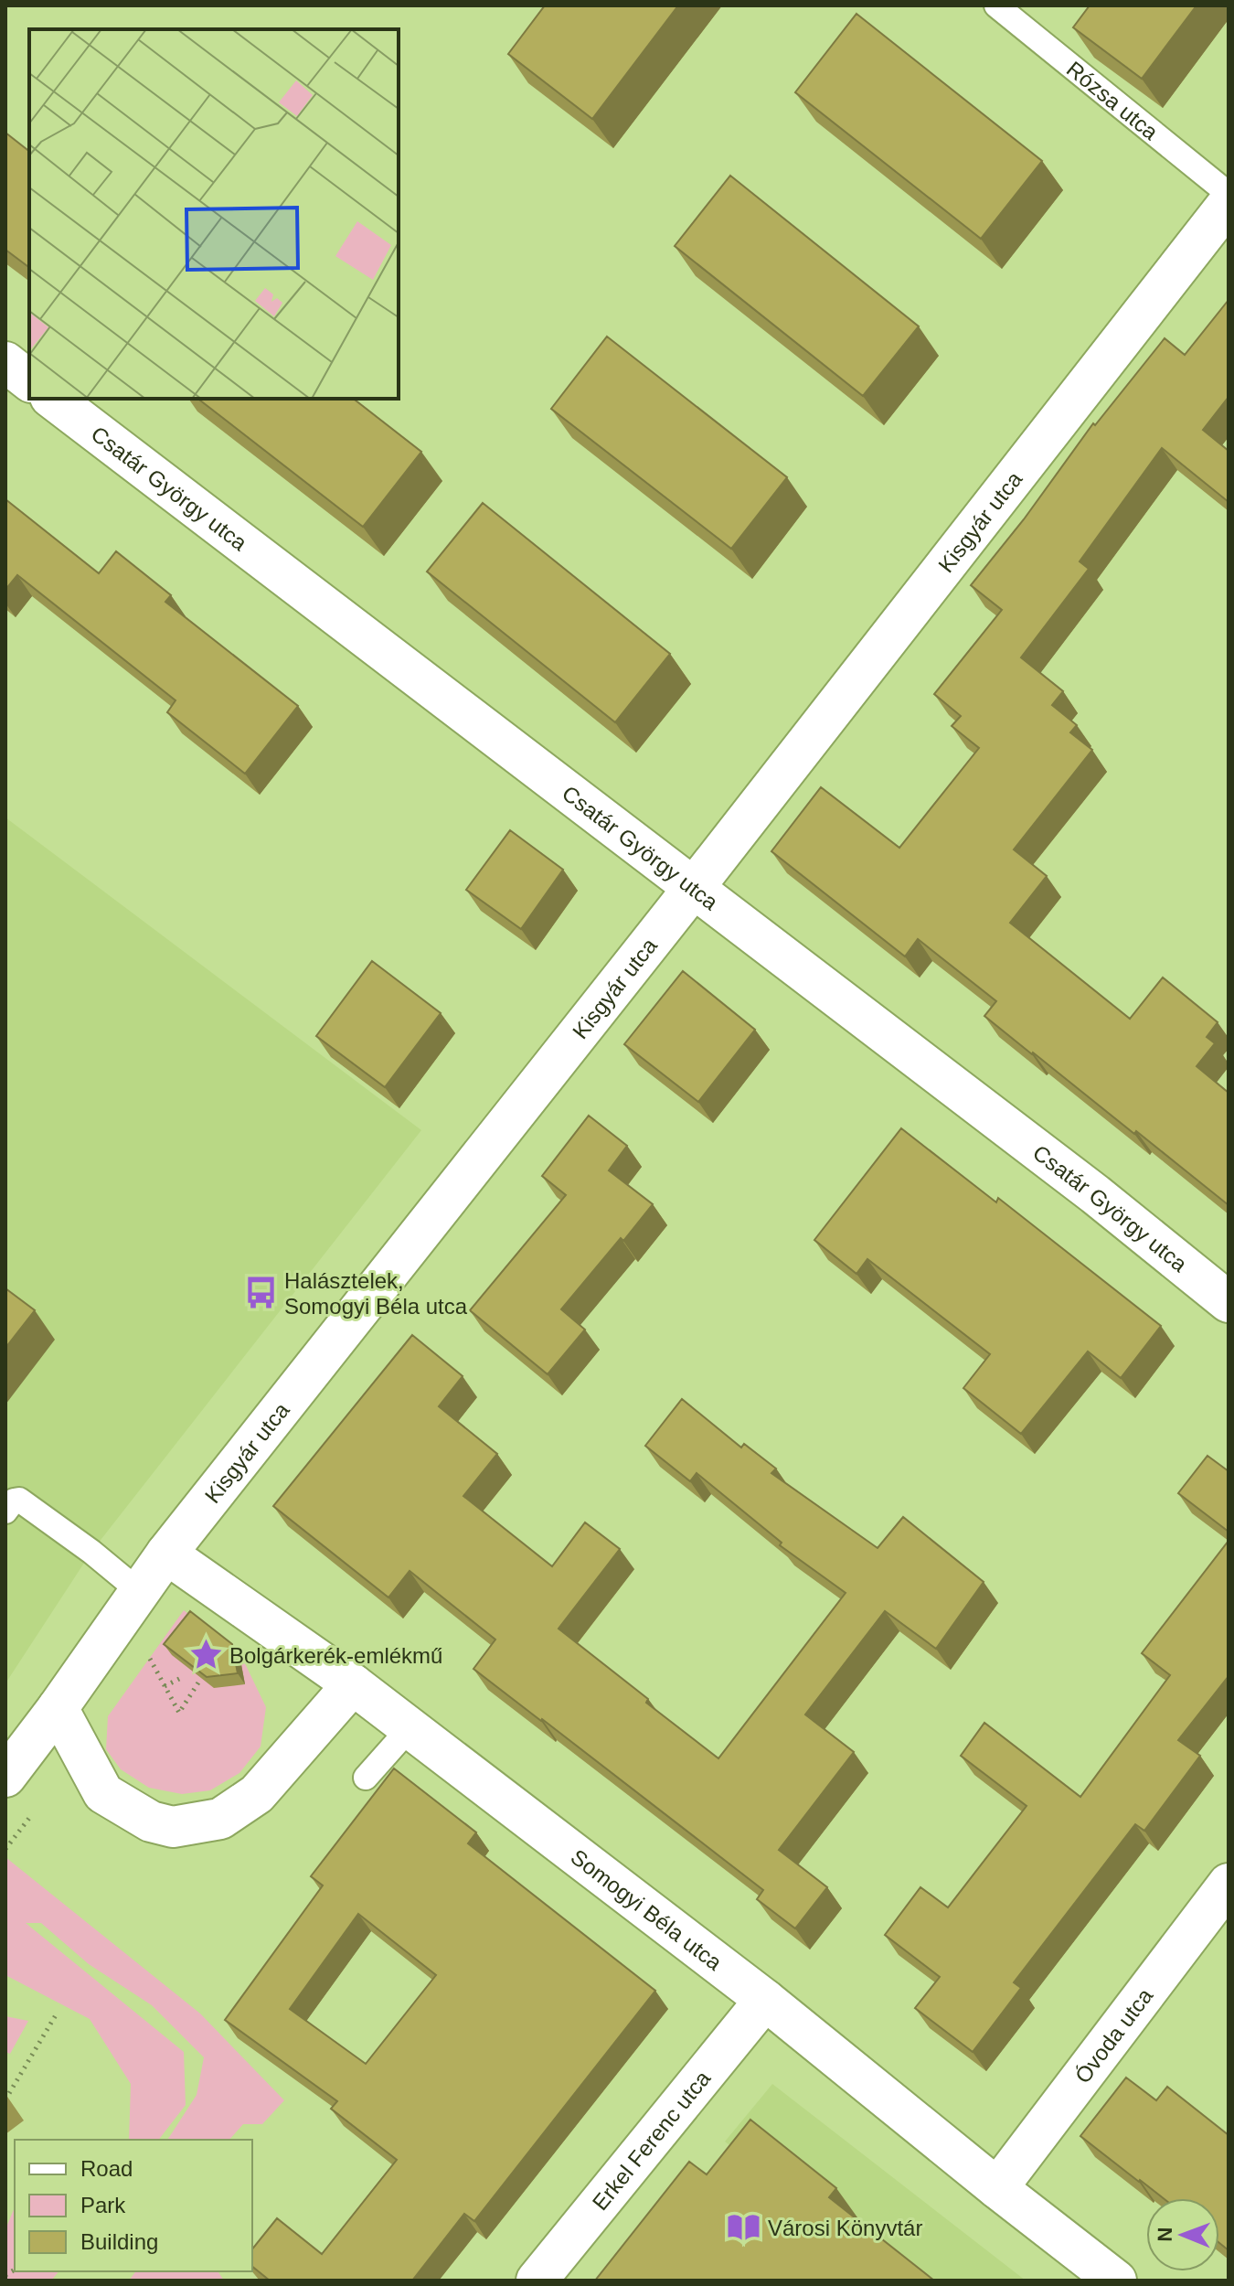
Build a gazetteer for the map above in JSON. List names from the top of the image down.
{
  "streets": {
    "street": [
      "Csatár György utca",
      "Kisgyár utca",
      "Somogyi Béla utca",
      "Óvoda utca",
      "Erkel Ferenc utca"
    ],
    "lane": ["Rózsa utca"]
  },
  "crossings": [
    ["Csatár György utca", "Kisgyár utca"],
    ["Kisgyár utca", "Somogyi Béla utca"],
    ["Somogyi Béla utca", "Óvoda utca"],
    ["Somogyi Béla utca", "Erkel Ferenc utca"]
  ],
  "places": {
    "bus stop": ["Halásztelek, Somogyi Béla utca"],
    "place": ["Bolgárkerék-emlékmű"],
    "library": ["Városi Könyvtár"]
  },
  "legend": ["Road", "Park", "Building"],
  "north": "left"
}
